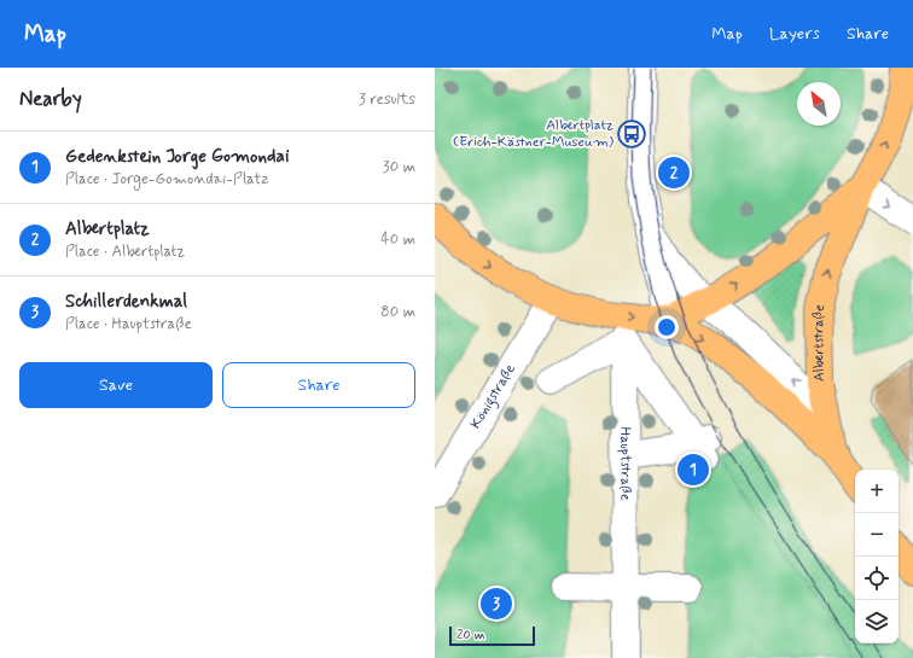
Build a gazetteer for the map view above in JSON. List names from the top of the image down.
{
  "streets": {
    "main road": ["Albertstraße"],
    "street": ["Königstraße", "Hauptstraße"]
  },
  "crossings": [
    ["Albertstraße", "Königstraße"]
  ],
  "places": {
    "bus stop": ["Albertplatz (Erich-Kästner-Museum)"]
  },
  "scale_bar": "20 m",
  "north": "top left",
  "page": {
    "header": "Map",
    "nav": ["Map", "Layers", "Share"],
    "heading": ["Nearby", "3 results"],
    "list": [
      {
        "mark": "1",
        "name": "Gedenkstein Jorge Gomondai",
        "note": "Place · Jorge-Gomondai-Platz",
        "value": "30 m"
      },
      {
        "mark": "2",
        "name": "Albertplatz",
        "note": "Place · Albertplatz",
        "value": "40 m"
      },
      {
        "mark": "3",
        "name": "Schillerdenkmal",
        "note": "Place · Hauptstraße",
        "value": "80 m"
      }
    ],
    "pins": ["2", "1", "3"],
    "buttons": ["Save", "Share"],
    "map_buttons": ["+", "−"],
    "scale": "20 m"
  }
}
